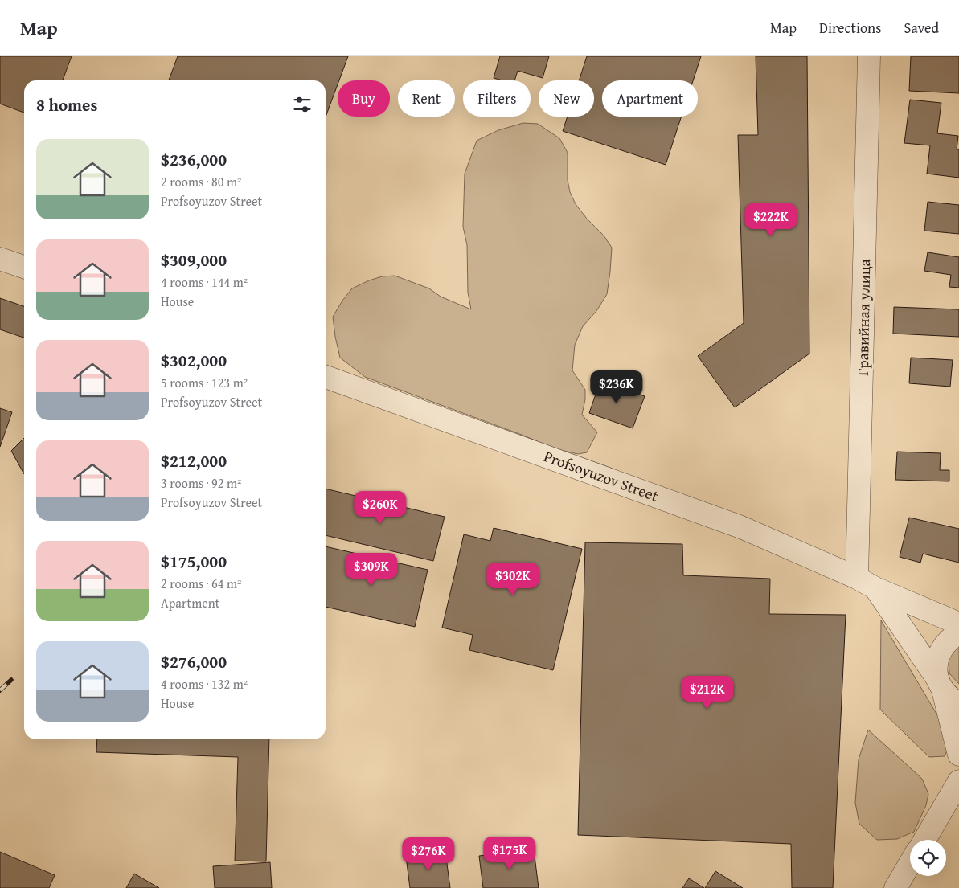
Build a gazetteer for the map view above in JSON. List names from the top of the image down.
{
  "streets": {
    "street": ["Гравийная улица", "Profsoyuzov Street"]
  },
  "crossings": [
    ["Гравийная улица", "Profsoyuzov Street"]
  ],
  "page": {
    "header": "Map",
    "nav": ["Map", "Directions", "Saved"],
    "chip": [
      "Buy",
      "Rent",
      "Filters",
      "New",
      "Apartment"
    ],
    "heading": "8 homes",
    "list": [
      {
        "name": "$236,000",
        "note": "2 rooms · 80 m² · Profsoyuzov Street"
      },
      {
        "name": "$309,000",
        "note": "4 rooms · 144 m² · House"
      },
      {
        "name": "$302,000",
        "note": "5 rooms · 123 m² · Profsoyuzov Street"
      },
      {
        "name": "$212,000",
        "note": "3 rooms · 92 m² · Profsoyuzov Street"
      },
      {
        "name": "$175,000",
        "note": "2 rooms · 64 m² · Apartment"
      },
      {
        "name": "$276,000",
        "note": "4 rooms · 132 m² · House"
      }
    ],
    "price": [
      "$222K",
      "$236K",
      "$260K",
      "$309K",
      "$302K",
      "$212K",
      "$175K",
      "$276K"
    ]
  }
}
